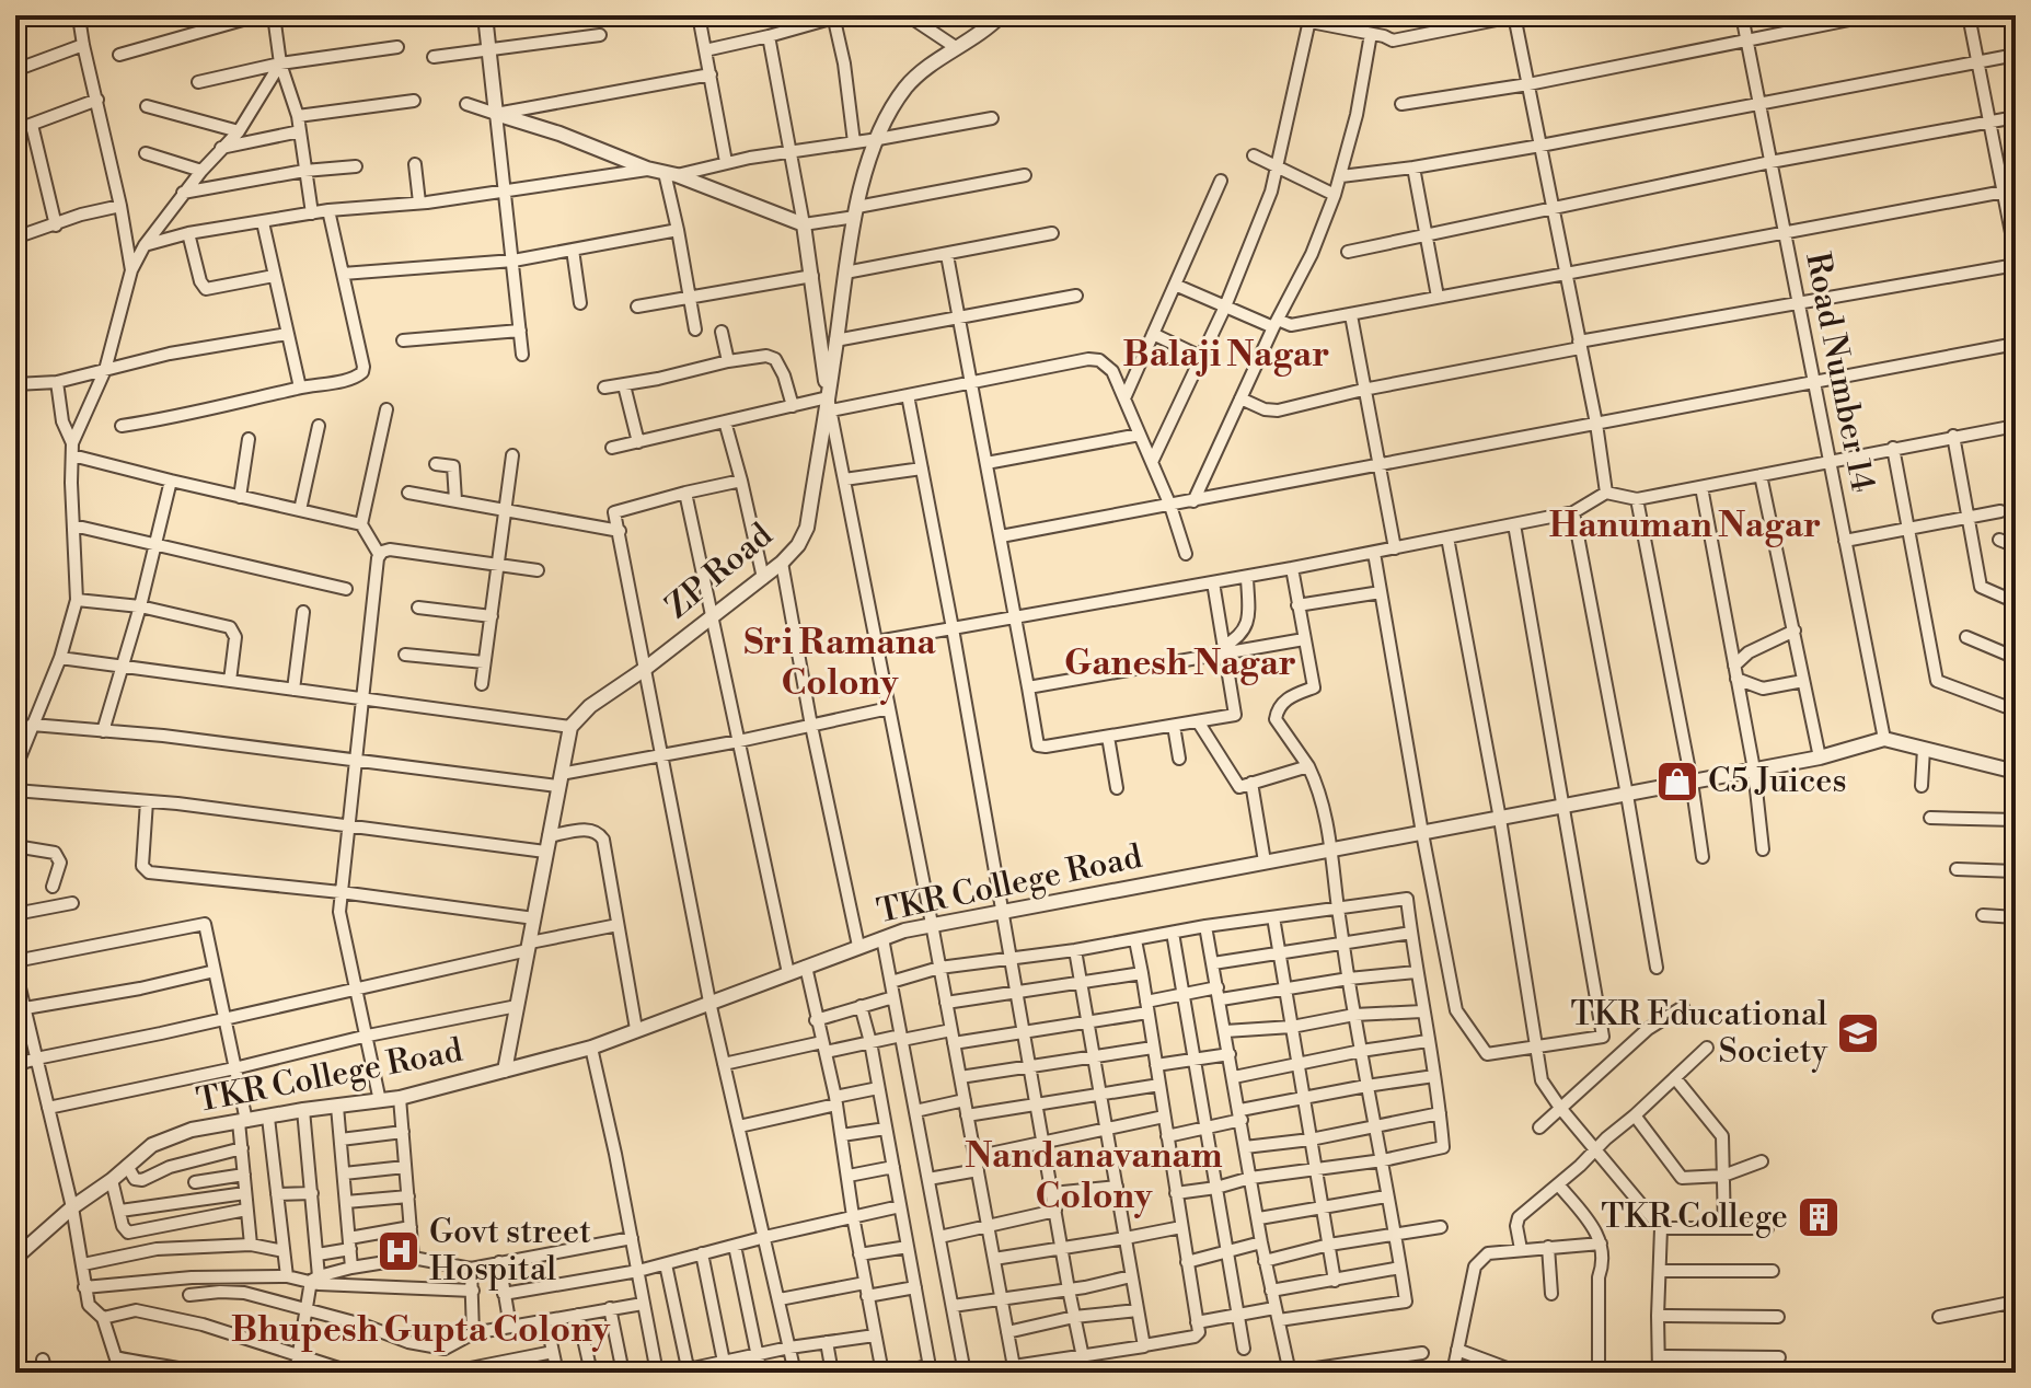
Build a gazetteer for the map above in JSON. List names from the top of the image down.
{
  "streets": {
    "street": ["Road Number 14", "ZP Road", "TKR College Road"]
  },
  "crossings": [
    ["Road Number 14", "TKR College Road"]
  ],
  "districts": [
    "Balaji Nagar",
    "Hanuman Nagar",
    "Sri Ramana Colony",
    "Ganesh Nagar",
    "Nandanavanam Colony",
    "Bhupesh Gupta Colony"
  ],
  "places": {
    "shop": ["C5 Juices"],
    "school or university": ["TKR Educational Society"],
    "building": ["TKR College"],
    "hospital": ["Govt street Hospital"]
  }
}
